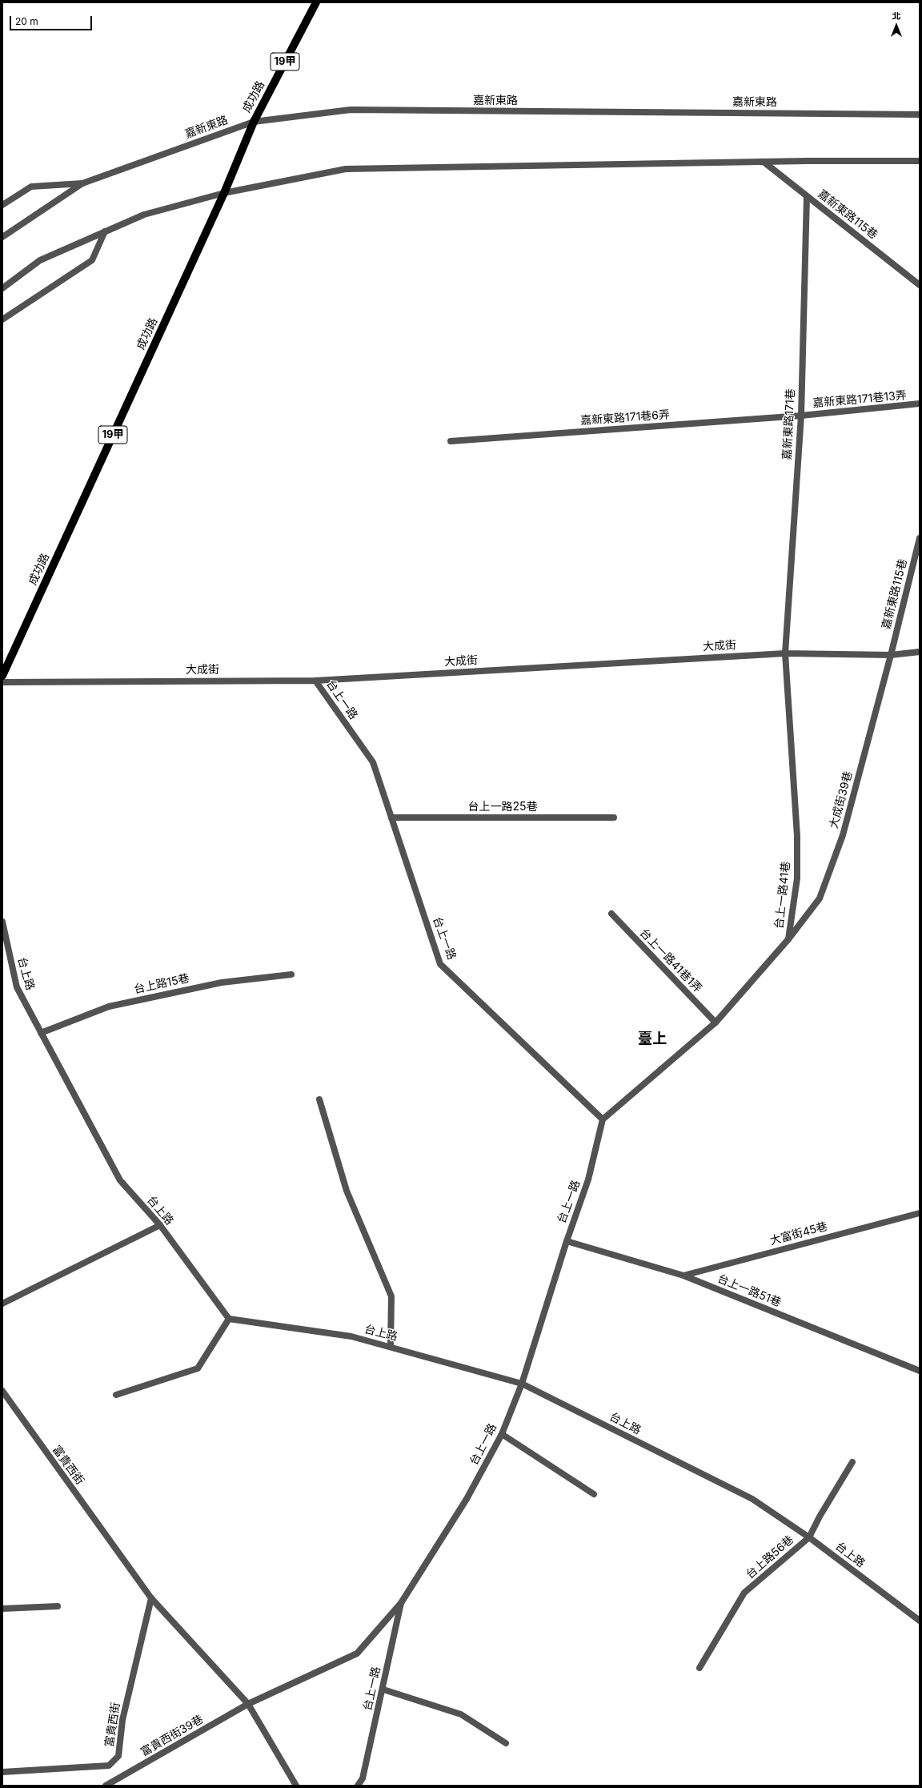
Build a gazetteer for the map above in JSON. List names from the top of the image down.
{
  "streets": {
    "main road": ["19甲", "成功路"],
    "street": [
      "嘉新東路",
      "嘉新東路115巷",
      "嘉新東路171巷13弄",
      "嘉新東路171巷6弄",
      "嘉新東路171巷",
      "大成街",
      "台上一路",
      "大成街39巷",
      "台上一路25巷",
      "台上一路41巷",
      "台上一路41巷1弄",
      "台上路",
      "台上路15巷",
      "大富街45巷",
      "台上一路51巷",
      "富貴西街",
      "台上路56巷",
      "富貴西街39巷"
    ]
  },
  "crossings": [
    ["成功路", "嘉新東路"],
    ["嘉新東路115巷", "嘉新東路171巷"],
    ["嘉新東路115巷", "大成街"],
    ["嘉新東路115巷", "大成街39巷"],
    ["嘉新東路171巷13弄", "嘉新東路171巷6弄"],
    ["嘉新東路171巷13弄", "嘉新東路171巷"],
    ["嘉新東路171巷6弄", "嘉新東路171巷"],
    ["嘉新東路171巷", "大成街"],
    ["嘉新東路171巷", "台上一路41巷"],
    ["大成街", "台上一路"],
    ["大成街", "大成街39巷"],
    ["大成街", "台上一路41巷"],
    ["台上一路", "台上一路25巷"],
    ["台上一路", "台上一路41巷"],
    ["台上一路", "台上路"],
    ["台上一路", "台上一路51巷"],
    ["台上一路", "富貴西街39巷"],
    ["大成街39巷", "台上一路41巷"],
    ["台上一路41巷", "台上一路41巷1弄"],
    ["台上路", "台上路15巷"],
    ["台上路", "台上路56巷"],
    ["大富街45巷", "台上一路51巷"],
    ["富貴西街", "富貴西街39巷"]
  ],
  "districts": ["臺上"],
  "scale_bar": "20 m",
  "north": "top"
}
